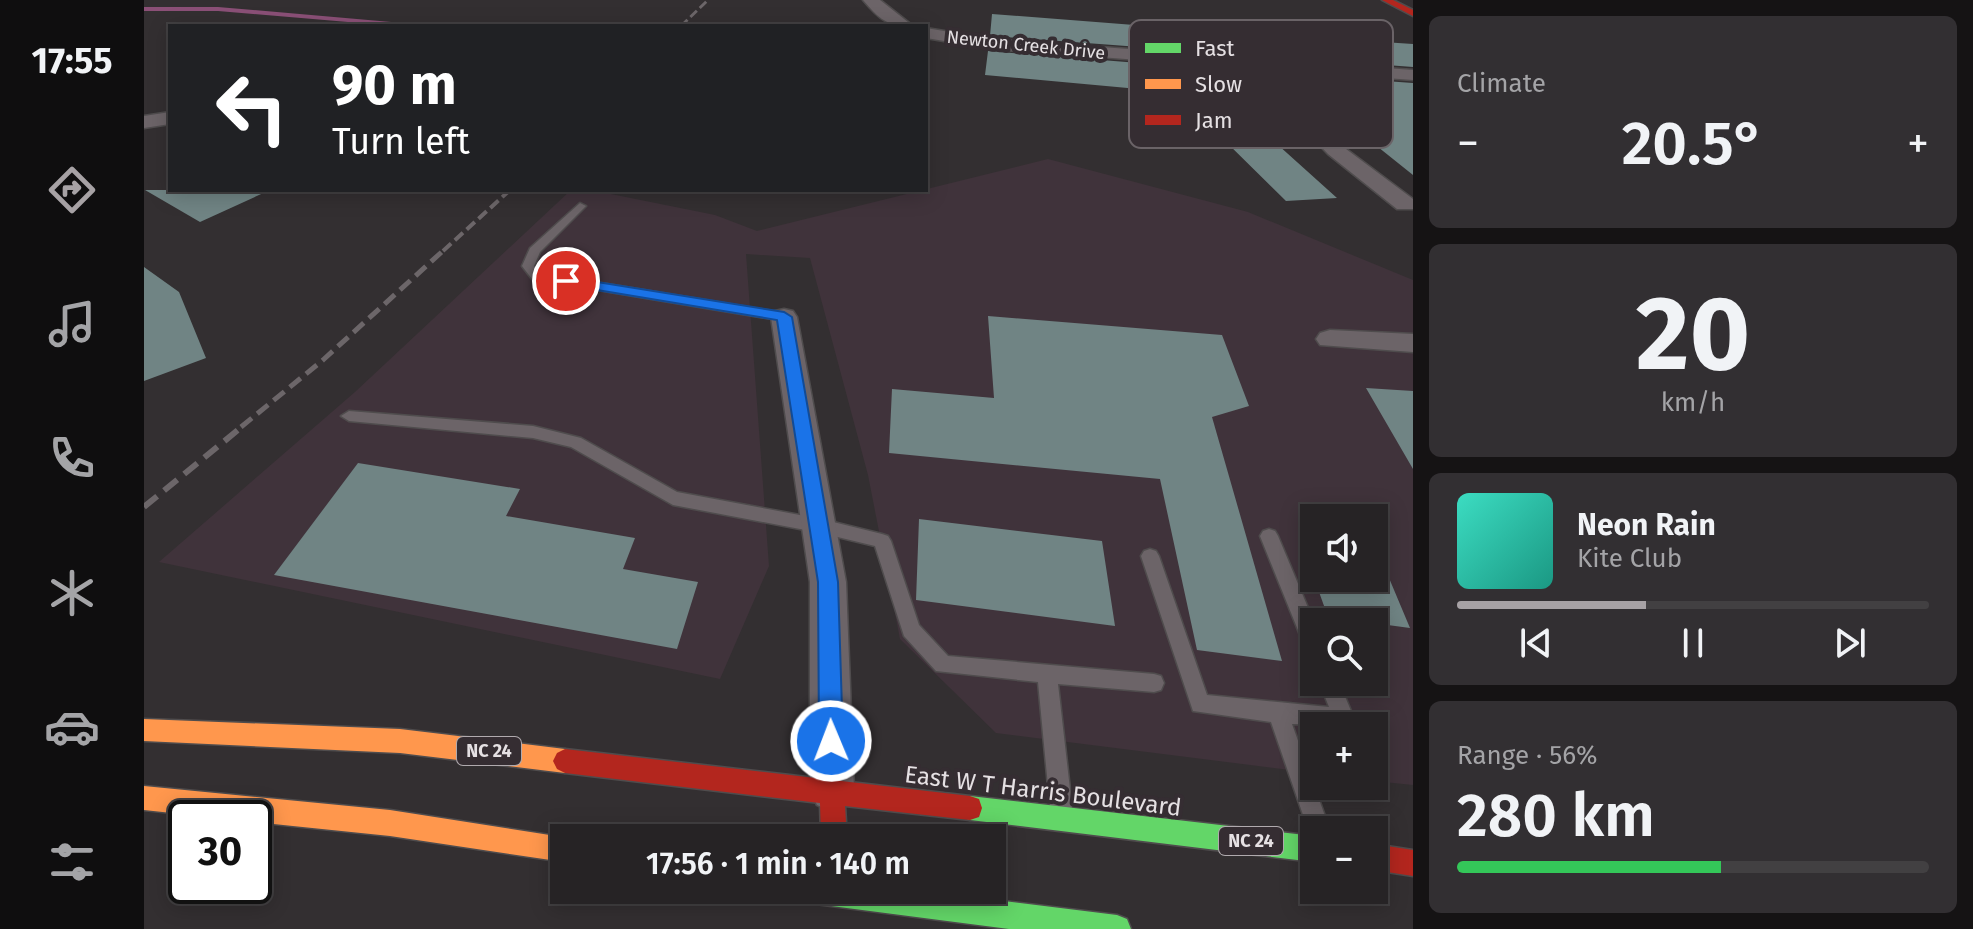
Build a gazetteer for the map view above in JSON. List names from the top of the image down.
{
  "streets": {
    "main road": ["NC 24", "East W T Harris Boulevard"],
    "street": ["Newton Creek Drive"]
  },
  "legend": ["Fast", "Slow", "Jam"],
  "page": {
    "tabs": "17:55",
    "tile": [
      "Climate",
      ["20", "km/h"],
      ["Range · 56%", "280 km"]
    ],
    "turn": ["90 m", "Turn left"],
    "heat": ["−", "20.5°", "+"],
    "song": ["Neon Rain", "Kite Club"],
    "map_buttons": ["+", "−"],
    "limit": "30",
    "trip": "17:56 · 1 min · 140 m"
  }
}
